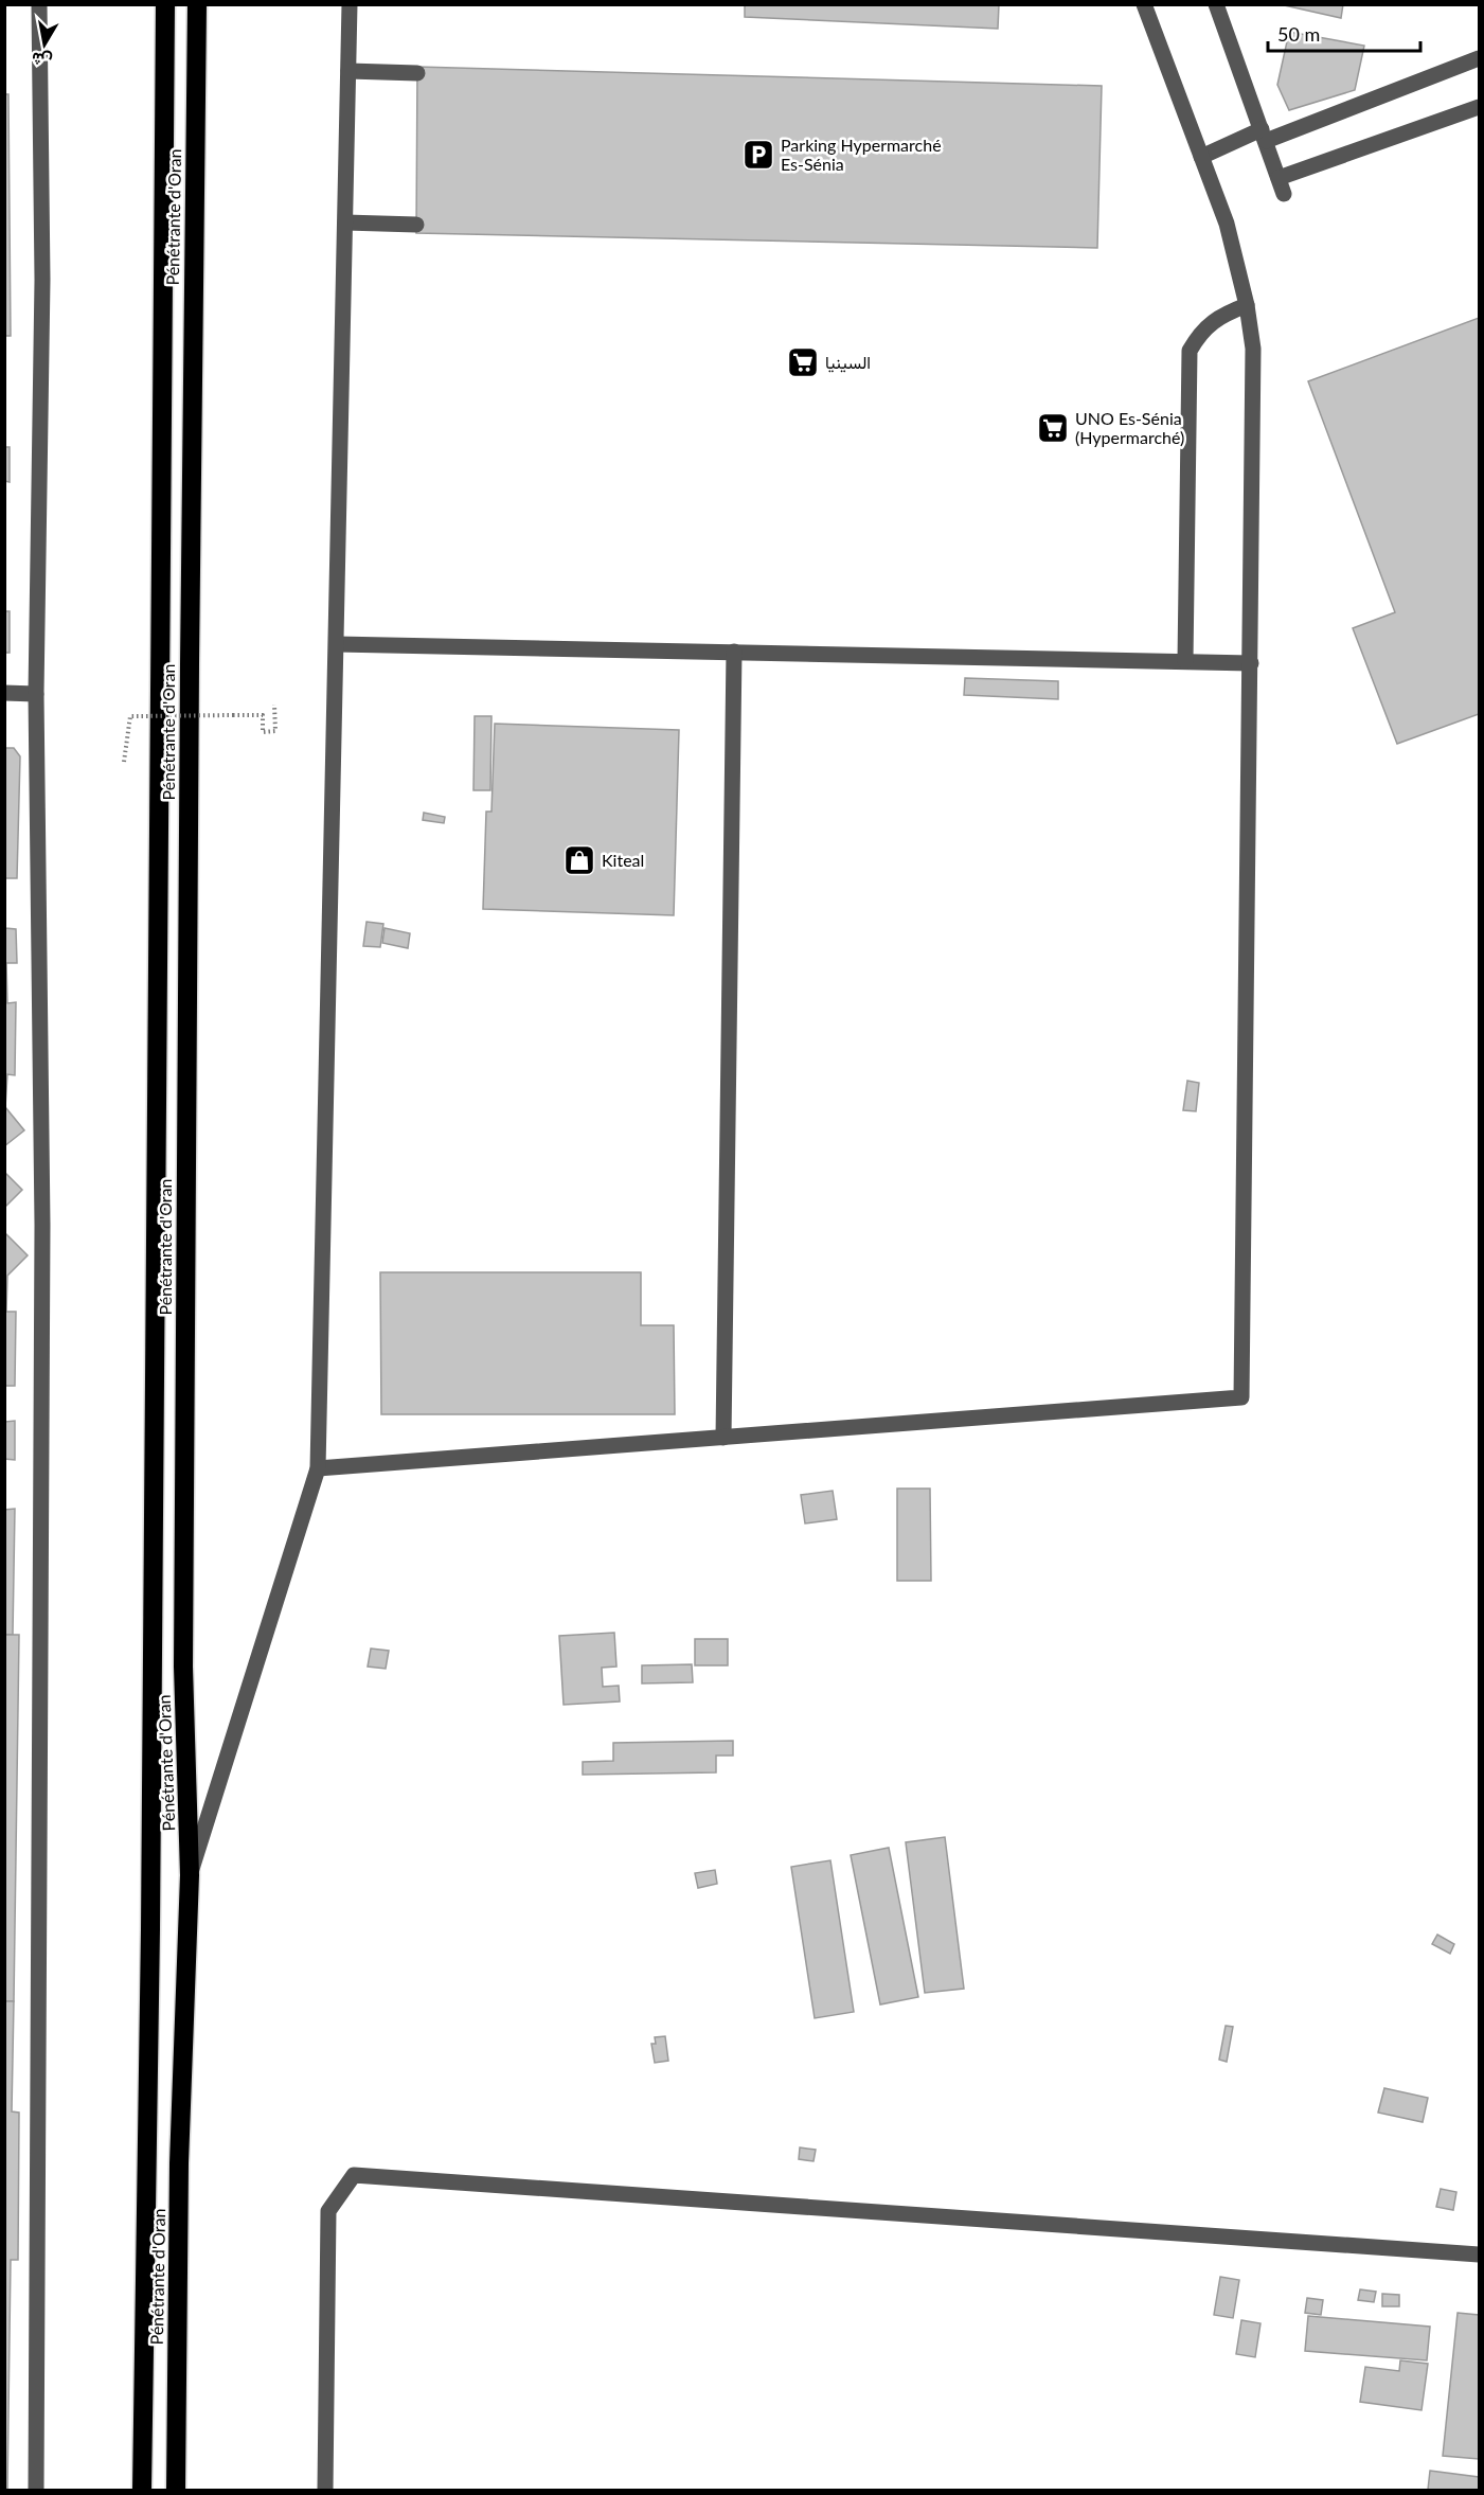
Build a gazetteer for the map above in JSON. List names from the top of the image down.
{
  "streets": {
    "highway": ["Pénétrante d'Oran"]
  },
  "places": {
    "parking": ["Parking Hypermarché Es-Sénia"],
    "supermarket": ["السينيا", "UNO Es-Sénia (Hypermarché)"],
    "shop": ["Kiteal"]
  },
  "scale_bar": "50 m",
  "north": "bottom"
}
